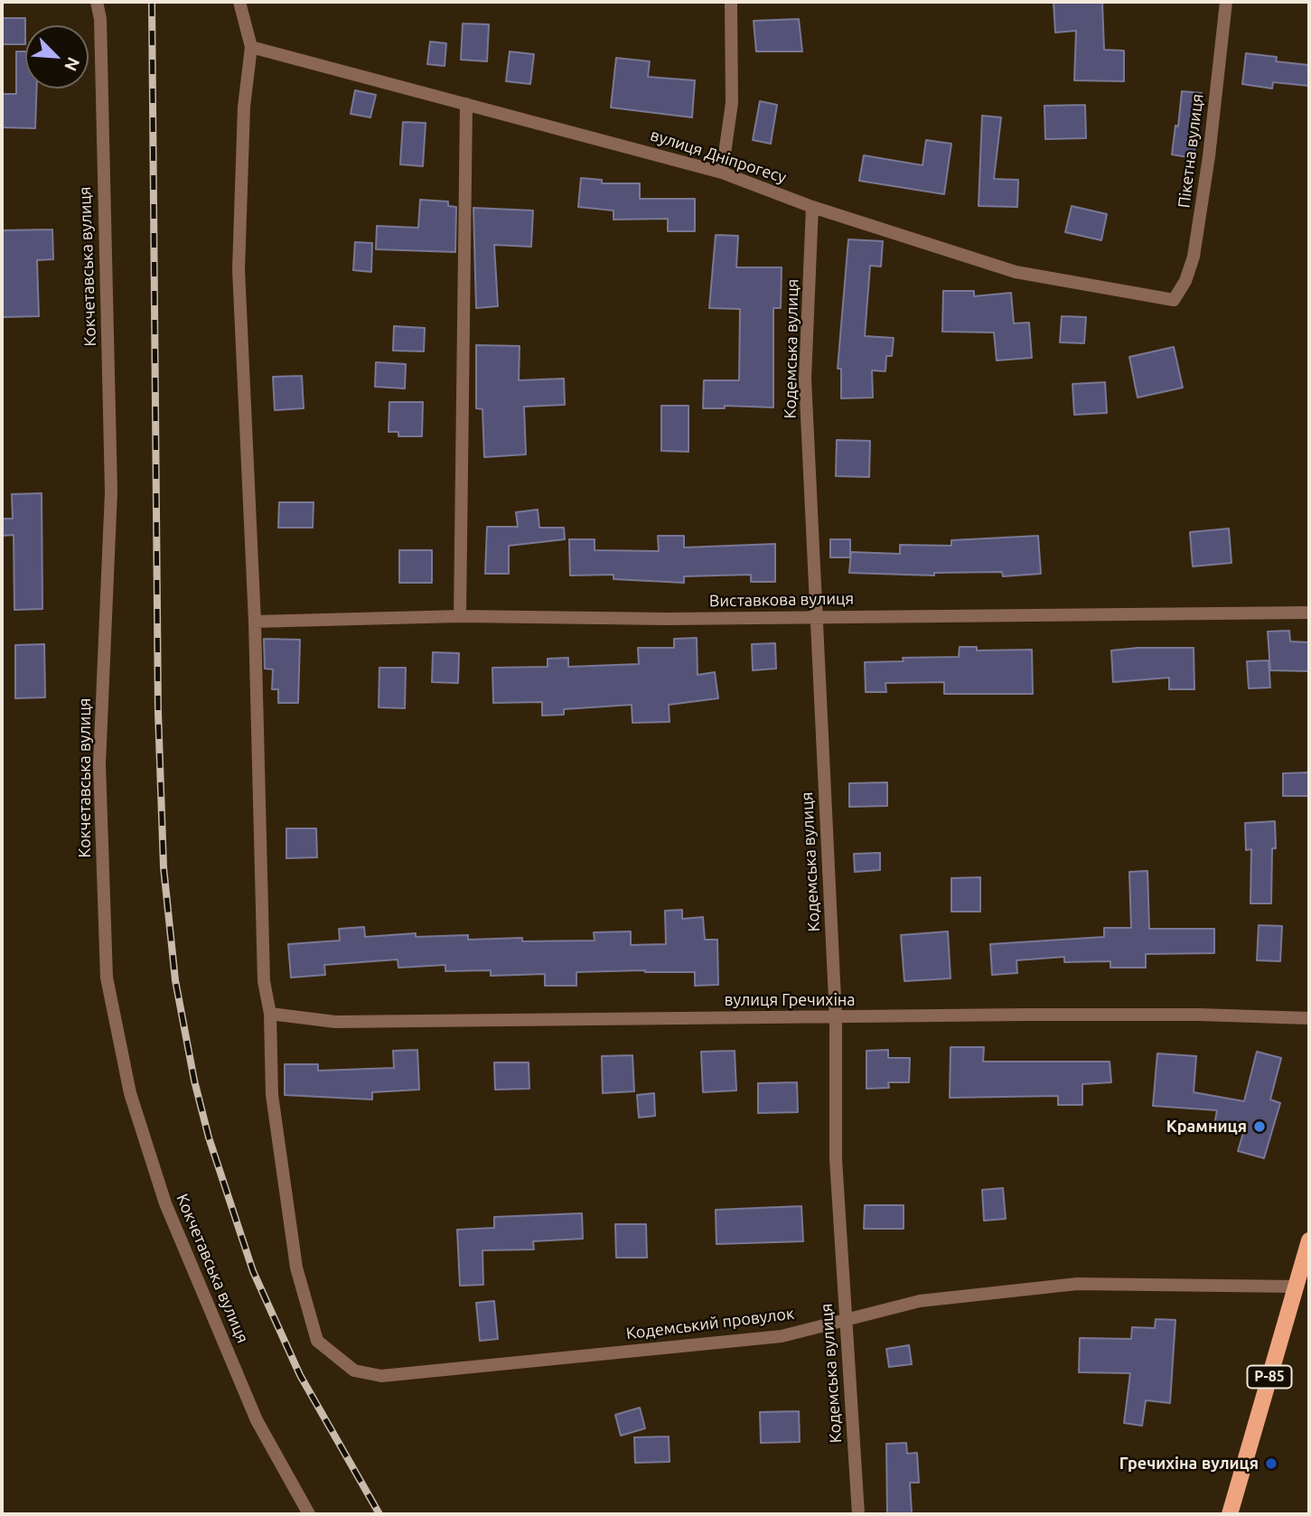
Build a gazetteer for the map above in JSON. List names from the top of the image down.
{
  "streets": {
    "main road": ["Р-85"],
    "street": [
      "Пікетна вулиця",
      "вулиця Дніпрогесу",
      "Кокчетавська вулиця",
      "Кодемська вулиця",
      "Виставкова вулиця",
      "вулиця Гречихіна",
      "Кодемський провулок"
    ]
  },
  "crossings": [
    ["Пікетна вулиця", "вулиця Дніпрогесу"],
    ["вулиця Дніпрогесу", "Кодемська вулиця"],
    ["Кодемська вулиця", "Виставкова вулиця"],
    ["Кодемська вулиця", "вулиця Гречихіна"],
    ["Кодемська вулиця", "Кодемський провулок"],
    ["вулиця Гречихіна", "Кодемський провулок"],
    ["Кодемський провулок", "Р-85"]
  ],
  "places": ["Крамниця", "Гречихіна вулиця"],
  "north": "bottom right"
}
